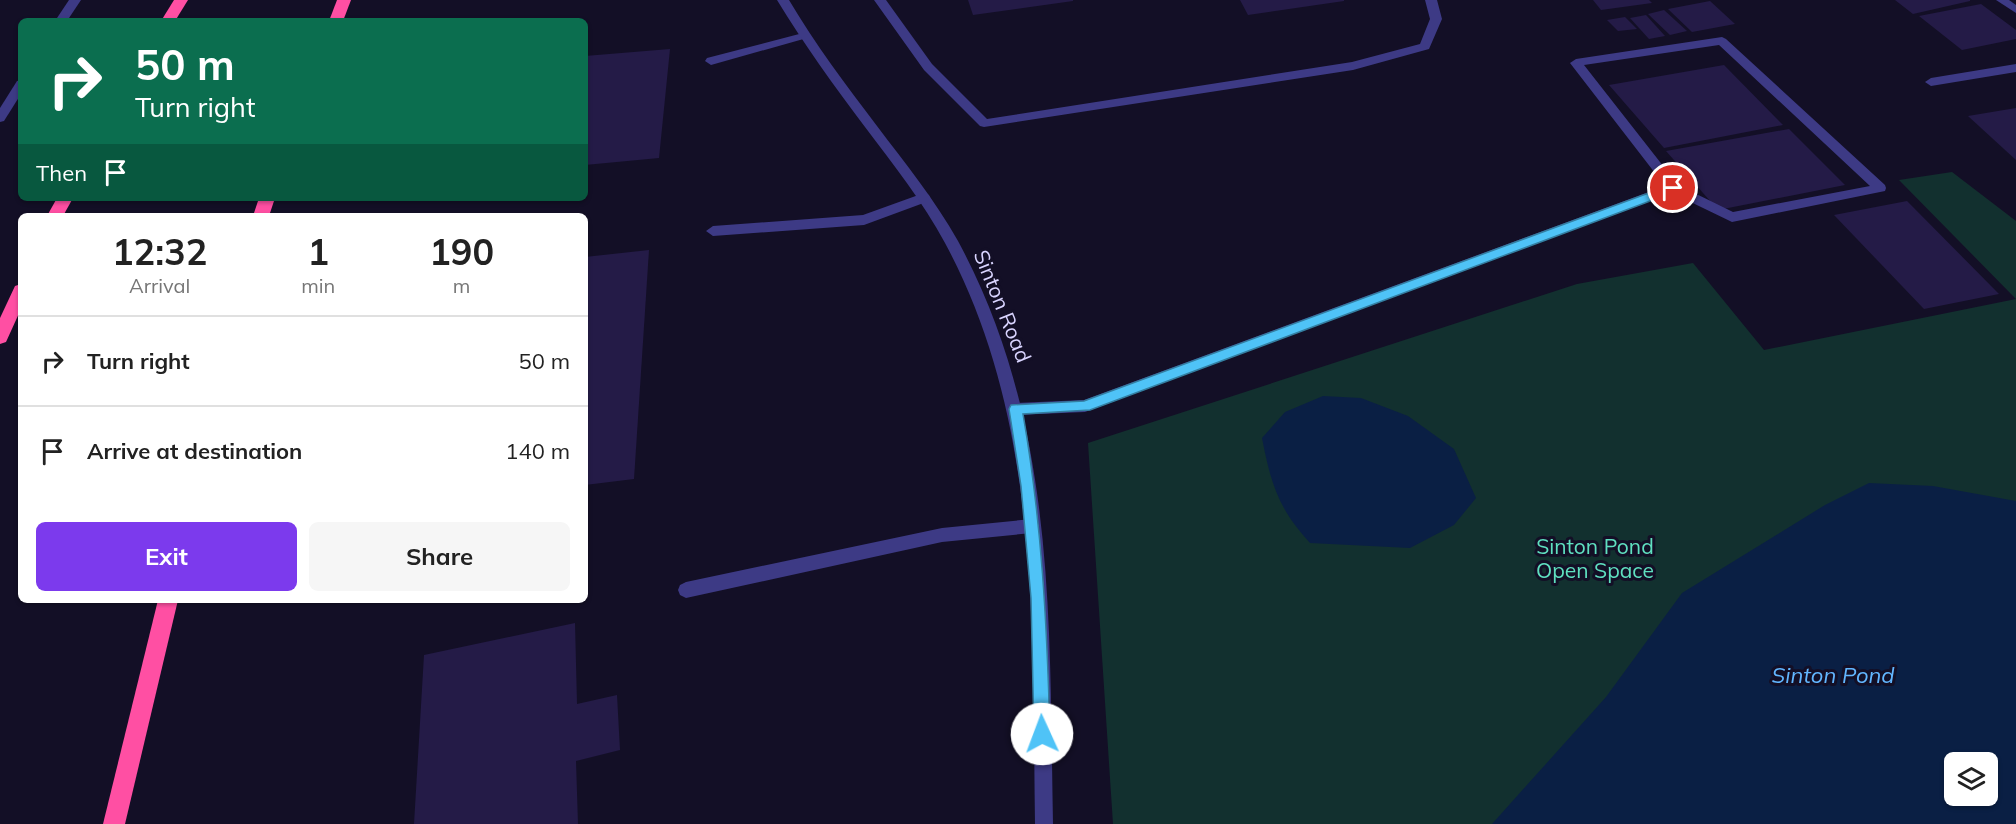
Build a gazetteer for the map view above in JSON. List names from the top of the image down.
{
  "streets": {
    "street": ["Sinton Road"]
  },
  "water": ["Sinton Pond"],
  "parks": ["Sinton Pond Open Space"],
  "page": {
    "turn": ["50 m", "Turn right"],
    "then": "Then",
    "eta": [
      "12:32",
      "Arrival",
      "1",
      "min",
      "190",
      "m"
    ],
    "list": [
      {
        "name": "Turn right",
        "value": "50 m"
      },
      {
        "name": "Arrive at destination",
        "value": "140 m"
      }
    ],
    "buttons": ["Exit", "Share"]
  }
}
